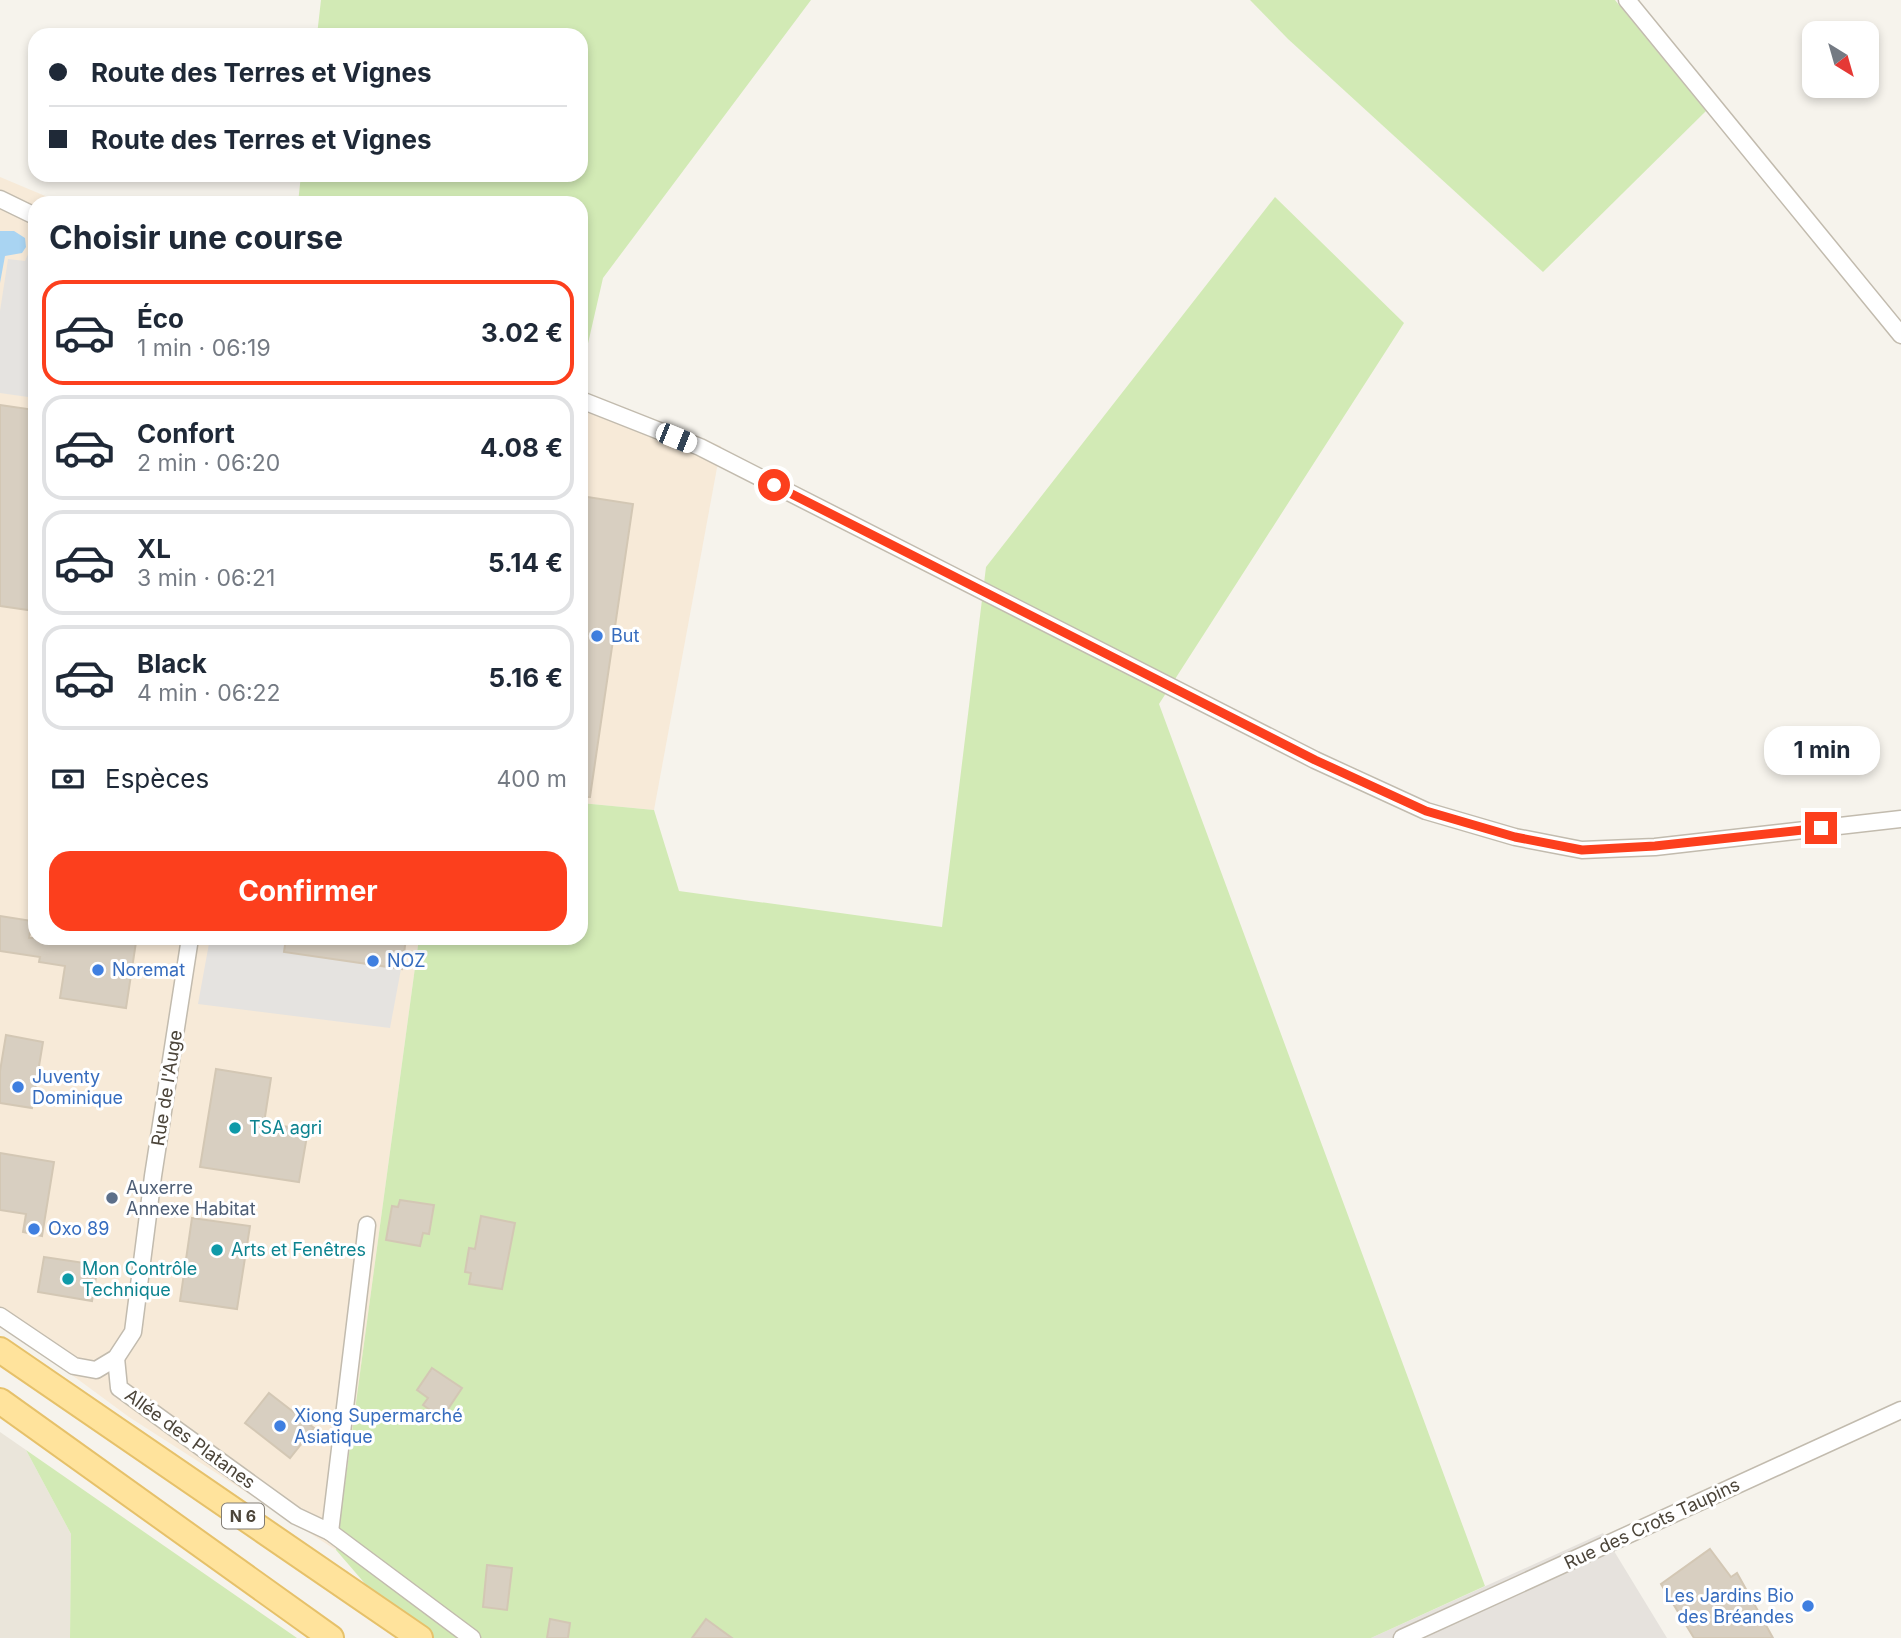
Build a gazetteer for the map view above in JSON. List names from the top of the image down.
{
  "streets": {
    "main road": ["N 6"],
    "street": ["Rue de l'Auge", "Allée des Platanes", "Rue des Crots Taupins"]
  },
  "crossings": [
    ["Rue de l'Auge", "Allée des Platanes"]
  ],
  "places": [
    "But",
    "NOZ",
    "Noremat",
    "Juventy Dominique",
    "TSA agri",
    "Auxerre Annexe Habitat",
    "Oxo 89",
    "Arts et Fenêtres",
    "Mon Contrôle Technique",
    "Xiong Supermarché Asiatique",
    "Les Jardins Bio des Bréandes"
  ],
  "north": "bottom right",
  "page": {
    "banner": ["Route des Terres et Vignes", "Route des Terres et Vignes"],
    "heading": "Choisir une course",
    "list": [
      {
        "name": "Éco",
        "note": "1 min · 06:19",
        "value": "3.02 €"
      },
      {
        "name": "Confort",
        "note": "2 min · 06:20",
        "value": "4.08 €"
      },
      {
        "name": "XL",
        "note": "3 min · 06:21",
        "value": "5.14 €"
      },
      {
        "name": "Black",
        "note": "4 min · 06:22",
        "value": "5.16 €"
      }
    ],
    "bubble": "1 min",
    "pay": ["Espèces", "400 m"],
    "buttons": "Confirmer"
  }
}
